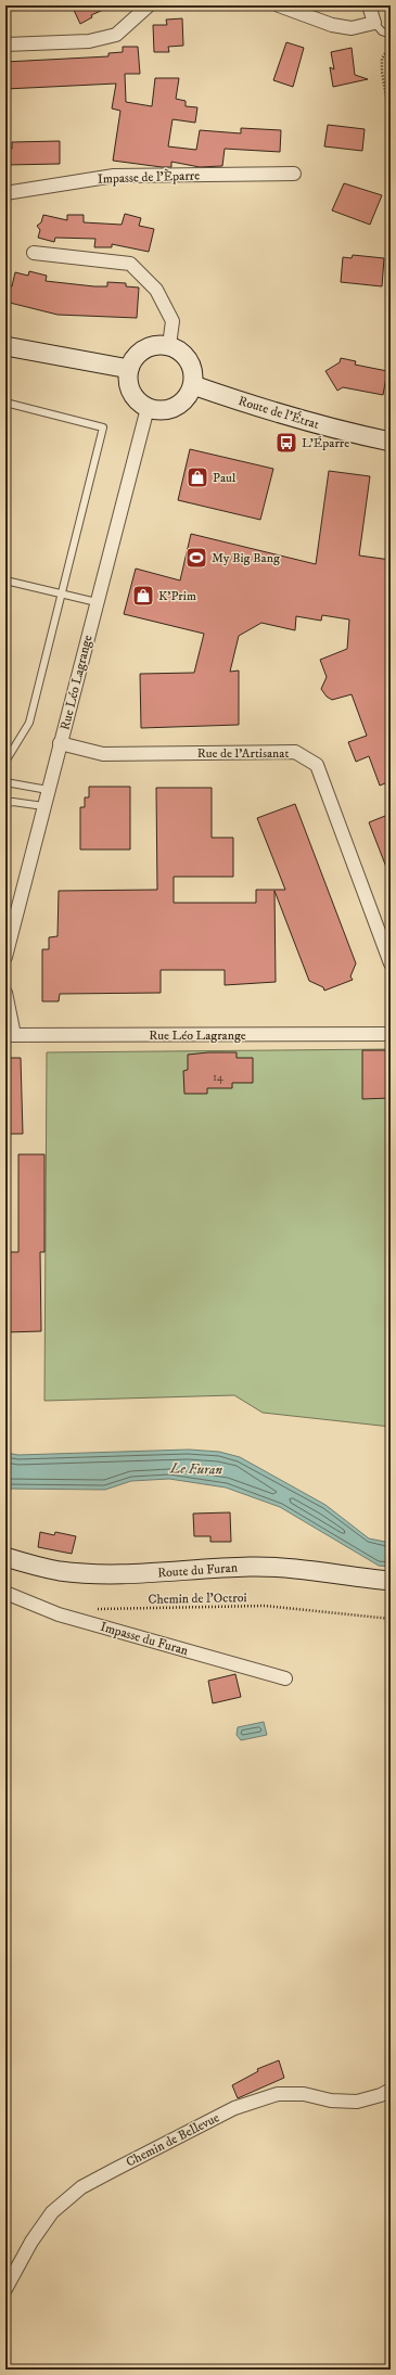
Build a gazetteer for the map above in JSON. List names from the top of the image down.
{
  "streets": {
    "main road": ["Route de l'Étrat", "Route du Furan"],
    "street": [
      "Impasse de l'Èparre",
      "Rue Léo Lagrange",
      "Rue de l'Artisanat",
      "Impasse du Furan",
      "Chemin de Bellevue"
    ],
    "path": ["Chemin de l'Octroi"]
  },
  "crossings": [
    ["Route de l'Étrat", "Rue Léo Lagrange"],
    ["Rue Léo Lagrange", "Rue de l'Artisanat"]
  ],
  "water": ["Le Furan"],
  "places": {
    "bus stop": ["L'Éparre"],
    "shop": ["Paul", "K'Prim"],
    "sports": ["My Big Bang"]
  },
  "house_numbers": ["14"]
}
